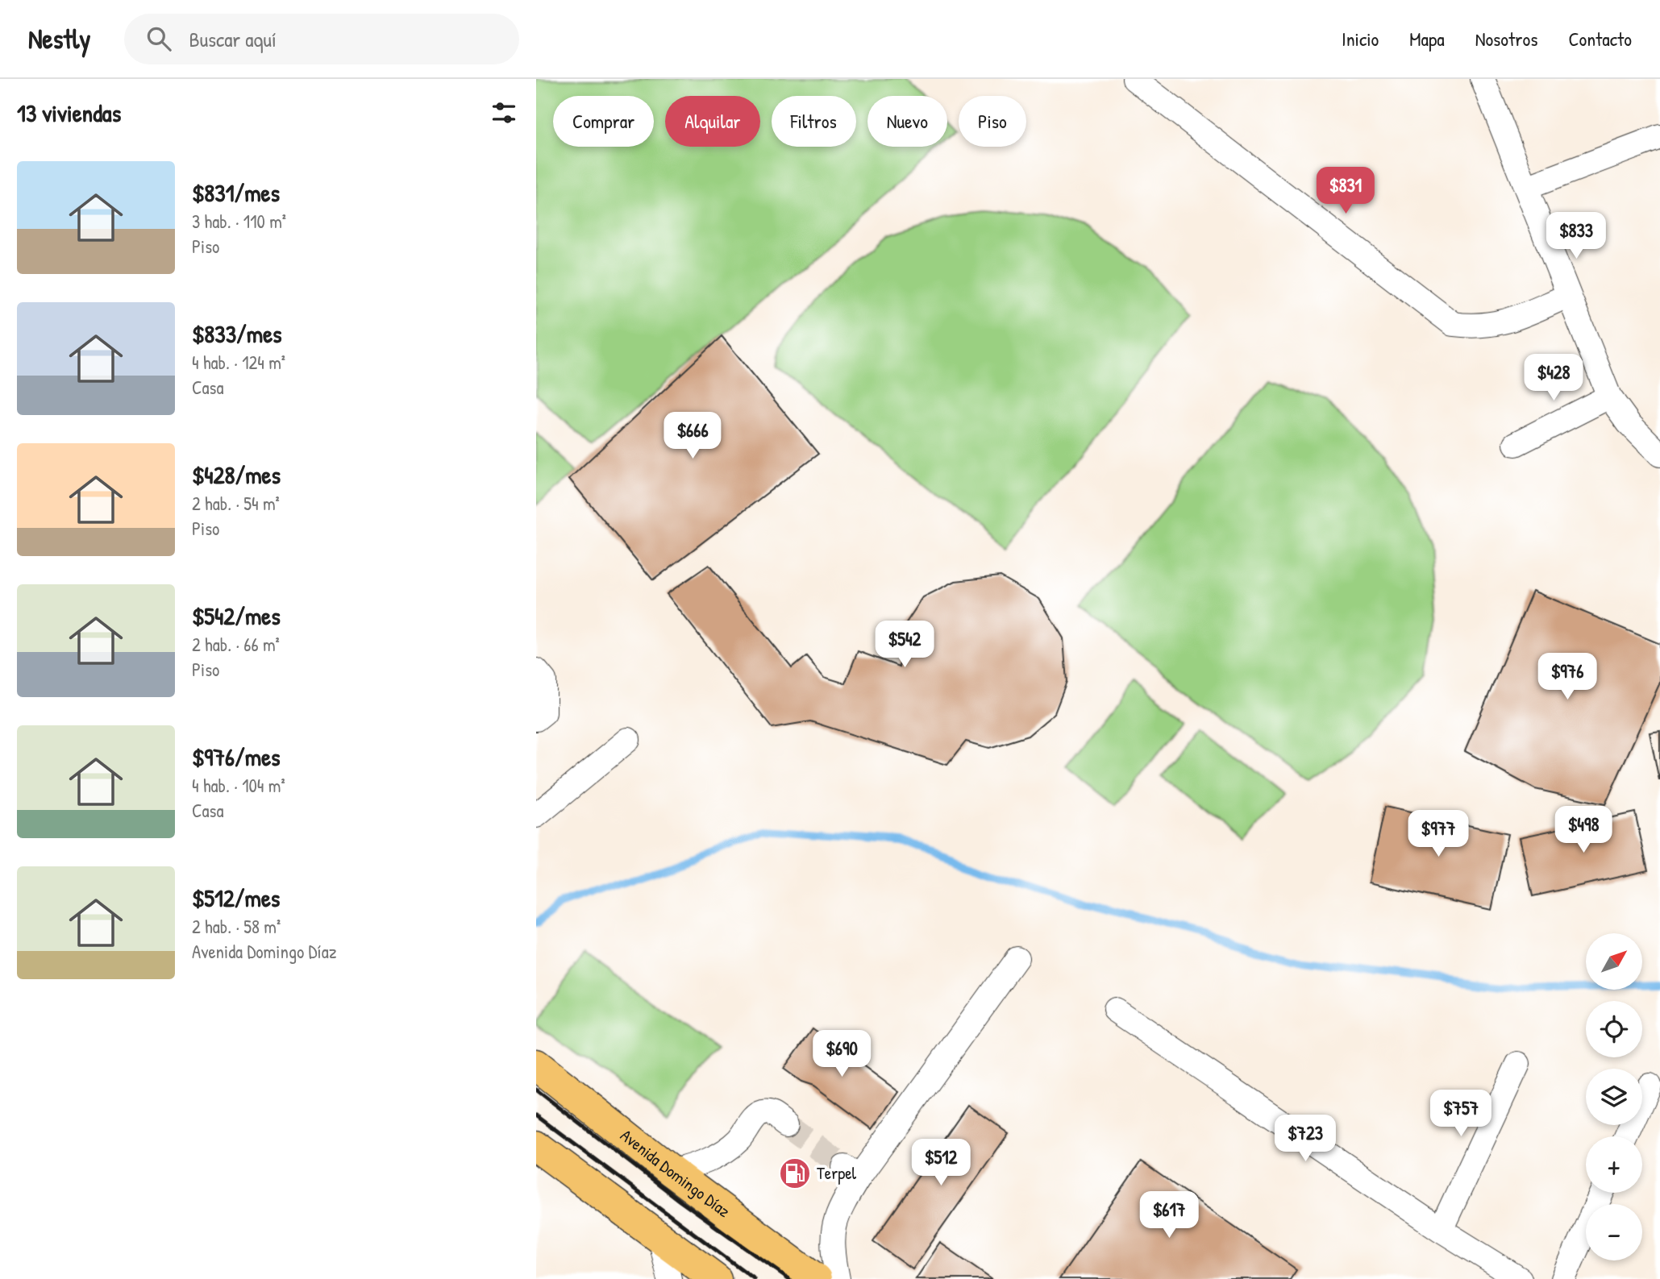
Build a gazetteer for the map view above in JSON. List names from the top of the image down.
{
  "streets": {
    "main road": ["Avenida Domingo Díaz"]
  },
  "places": {
    "fuel station": ["Terpel"]
  },
  "north": "top right",
  "page": {
    "header": "Nestly",
    "search": "Buscar aquí",
    "nav": [
      "Inicio",
      "Mapa",
      "Nosotros",
      "Contacto"
    ],
    "heading": "13 viviendas",
    "chip": [
      "Comprar",
      "Alquilar",
      "Filtros",
      "Nuevo",
      "Piso"
    ],
    "list": [
      {
        "name": "$831/mes",
        "note": "3 hab. · 110 m² · Piso"
      },
      {
        "name": "$833/mes",
        "note": "4 hab. · 124 m² · Casa"
      },
      {
        "name": "$428/mes",
        "note": "2 hab. · 54 m² · Piso"
      },
      {
        "name": "$542/mes",
        "note": "2 hab. · 66 m² · Piso"
      },
      {
        "name": "$976/mes",
        "note": "4 hab. · 104 m² · Casa"
      },
      {
        "name": "$512/mes",
        "note": "2 hab. · 58 m² · Avenida Domingo Díaz"
      }
    ],
    "price": [
      "$831",
      "$833",
      "$428",
      "$666",
      "$542",
      "$976",
      "$498",
      "$977",
      "$690",
      "$757",
      "$723",
      "$512",
      "$617"
    ],
    "map_buttons": ["+", "−"]
  }
}
